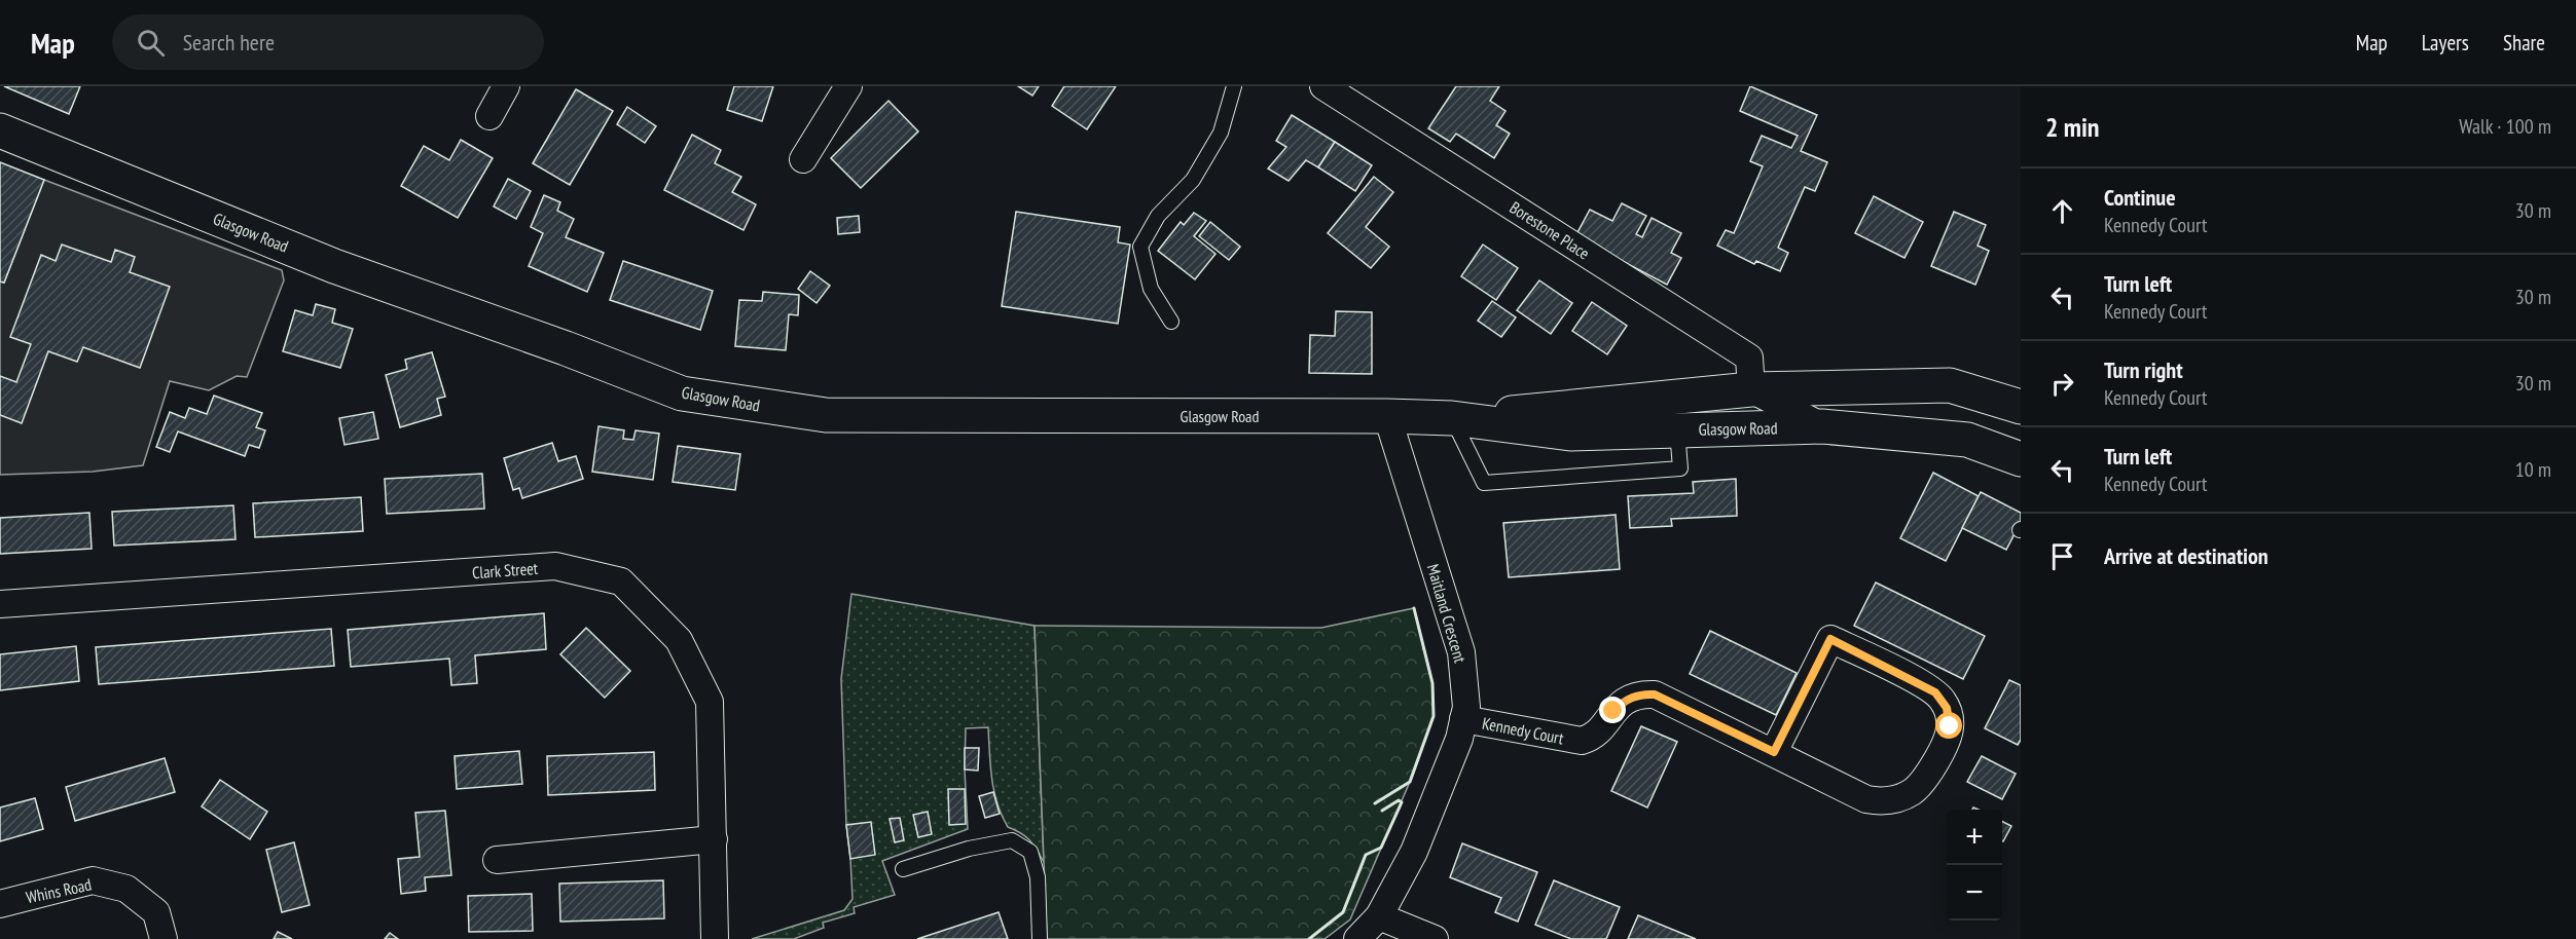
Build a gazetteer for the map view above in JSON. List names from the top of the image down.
{
  "streets": {
    "main road": ["Glasgow Road"],
    "street": [
      "Borestone Place",
      "Clark Street",
      "Maitland Crescent",
      "Kennedy Court",
      "Whins Road"
    ]
  },
  "crossings": [
    ["Borestone Place", "Glasgow Road"],
    ["Glasgow Road", "Maitland Crescent"],
    ["Maitland Crescent", "Kennedy Court"]
  ],
  "page": {
    "header": "Map",
    "search": "Search here",
    "nav": ["Map", "Layers", "Share"],
    "heading": ["2 min", "Walk · 100 m"],
    "list": [
      ["Continue", "Kennedy Court", "30 m"],
      ["Turn left", "Kennedy Court", "30 m"],
      ["Turn right", "Kennedy Court", "30 m"],
      ["Turn left", "Kennedy Court", "10 m"],
      "Arrive at destination"
    ],
    "map_buttons": ["+", "−"]
  }
}
